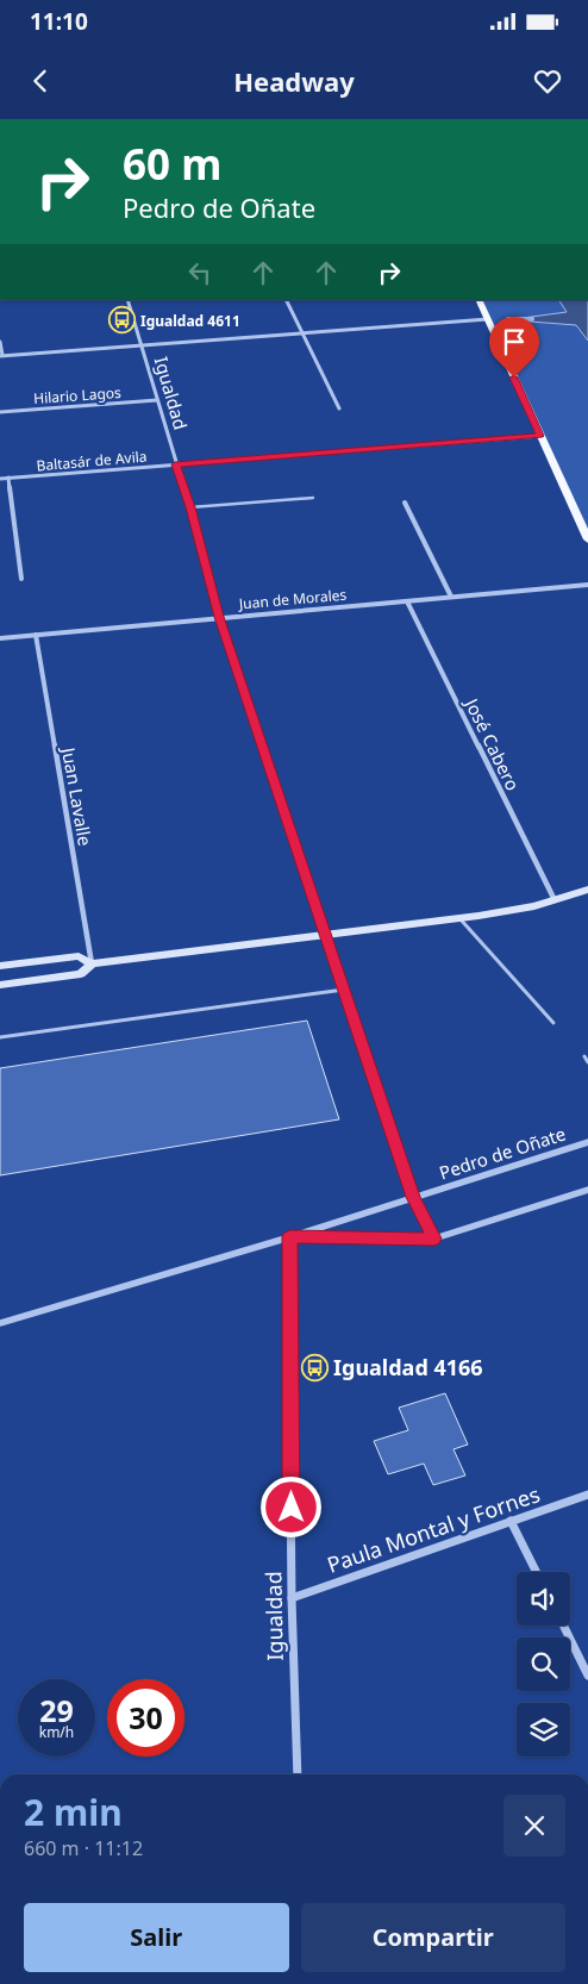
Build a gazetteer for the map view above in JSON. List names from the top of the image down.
{
  "streets": {
    "street": [
      "Igualdad",
      "Hilario Lagos",
      "Baltasár de Avila",
      "Juan de Morales",
      "José Cabero",
      "Juan Lavalle",
      "Pedro de Oñate",
      "Paula Montal y Fornes"
    ]
  },
  "crossings": [
    ["Igualdad", "Hilario Lagos"],
    ["Igualdad", "Baltasár de Avila"],
    ["Igualdad", "Juan de Morales"],
    ["Igualdad", "Pedro de Oñate"],
    ["Igualdad", "Paula Montal y Fornes"],
    ["Juan de Morales", "José Cabero"],
    ["Juan de Morales", "Juan Lavalle"]
  ],
  "places": {
    "bus stop": ["Igualdad 4611", "Igualdad 4166"]
  },
  "page": {
    "status": "11:10",
    "header": "Headway",
    "turn": ["60 m", "Pedro de Oñate"],
    "speed": "29 km/h",
    "limit": "30",
    "heading": ["2 min", "660 m · 11:12"],
    "buttons": ["Salir", "Compartir"]
  }
}
